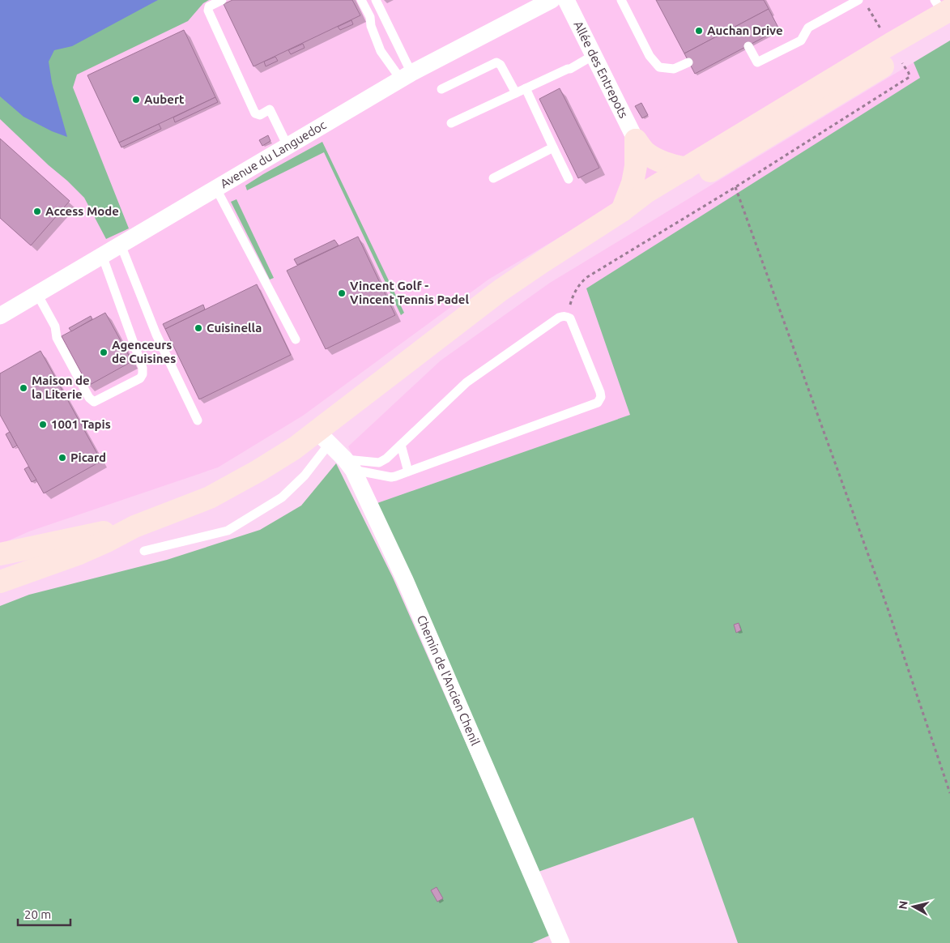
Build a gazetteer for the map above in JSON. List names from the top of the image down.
{
  "streets": {
    "street": ["Allée des Entrepots", "Avenue du Languedoc", "Chemin de l'Ancien Chenil"]
  },
  "places": [
    "Auchan Drive",
    "Aubert",
    "Access Mode",
    "Vincent Golf - Vincent Tennis Padel",
    "Cuisinella",
    "Agenceurs de Cuisines",
    "Maison de la Literie",
    "1001 Tapis",
    "Picard"
  ],
  "scale_bar": "20 m",
  "north": "left"
}
